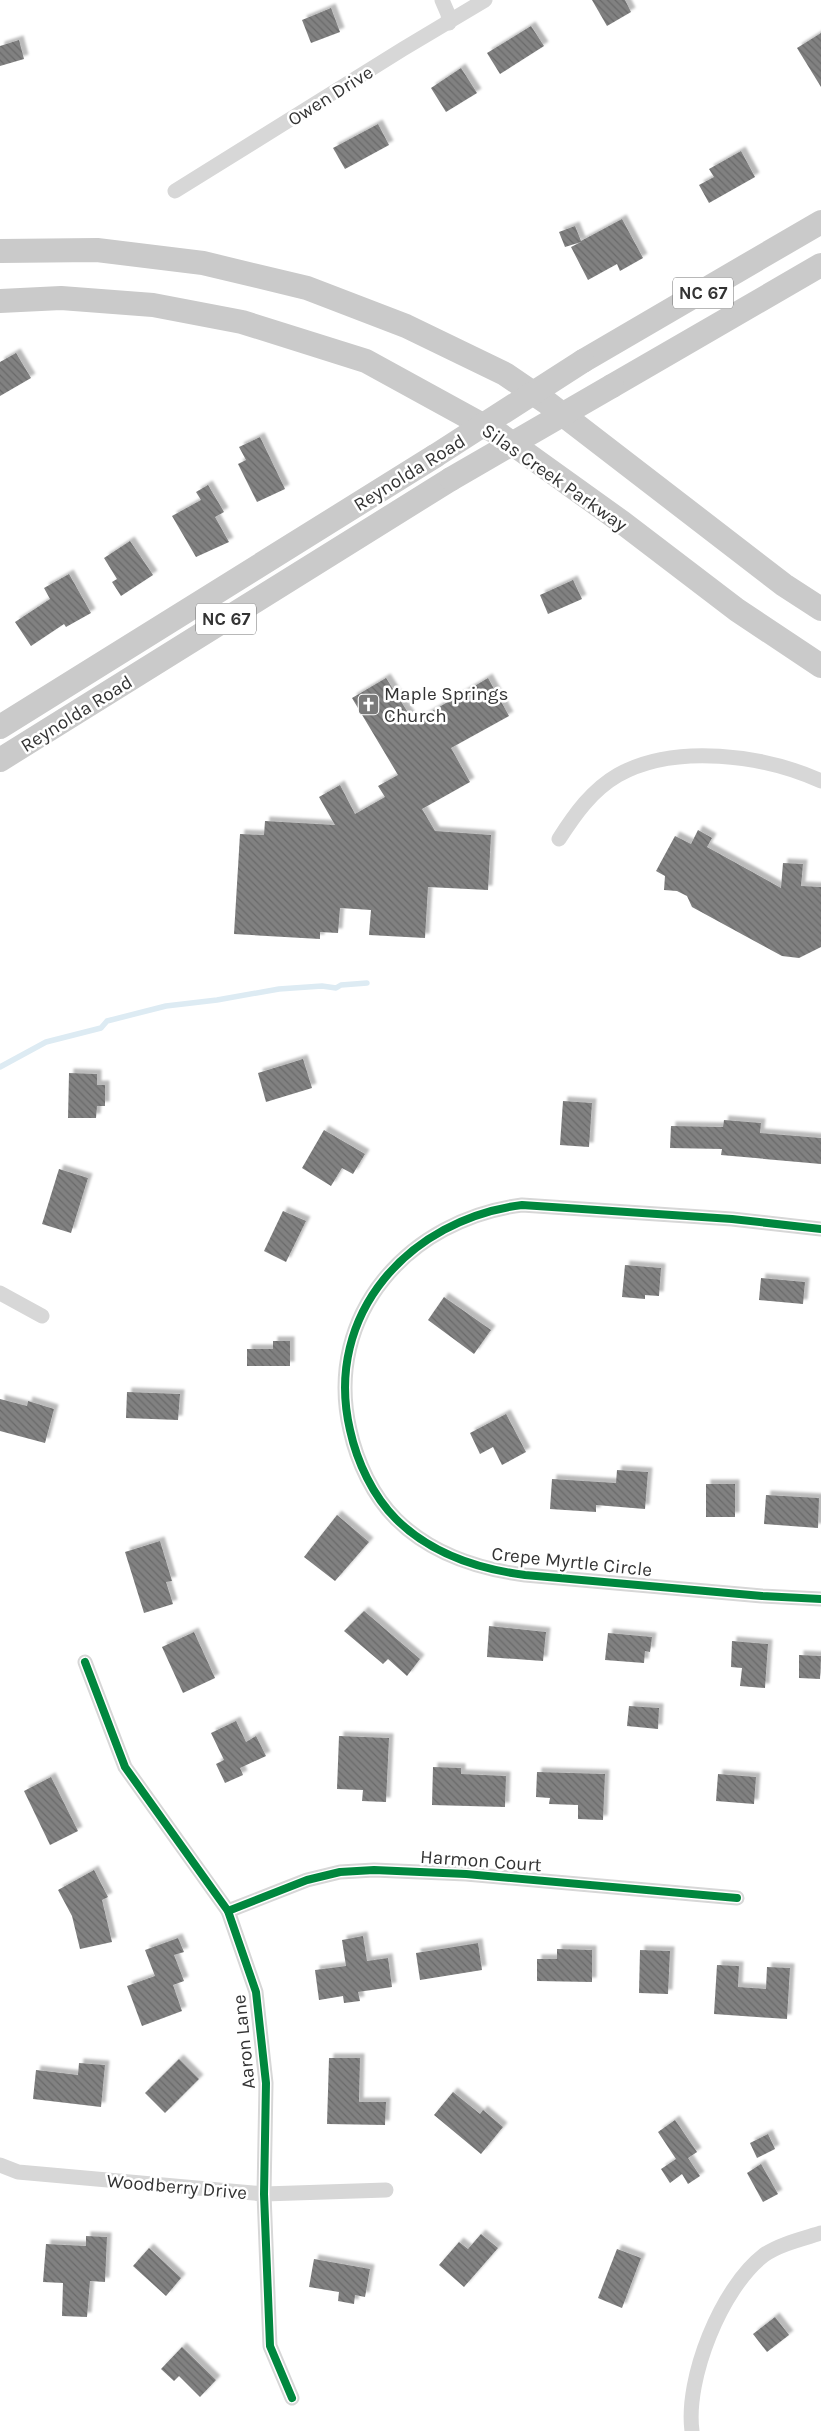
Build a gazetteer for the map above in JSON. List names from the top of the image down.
{
  "streets": {
    "main road": ["NC 67", "Reynolda Road", "Silas Creek Parkway"],
    "street": [
      "Owen Drive",
      "Crepe Myrtle Circle",
      "Harmon Court",
      "Aaron Lane",
      "Woodberry Drive"
    ]
  },
  "crossings": [
    ["Harmon Court", "Aaron Lane"],
    ["Aaron Lane", "Woodberry Drive"]
  ],
  "places": {
    "church": ["Maple Springs Church"]
  }
}
